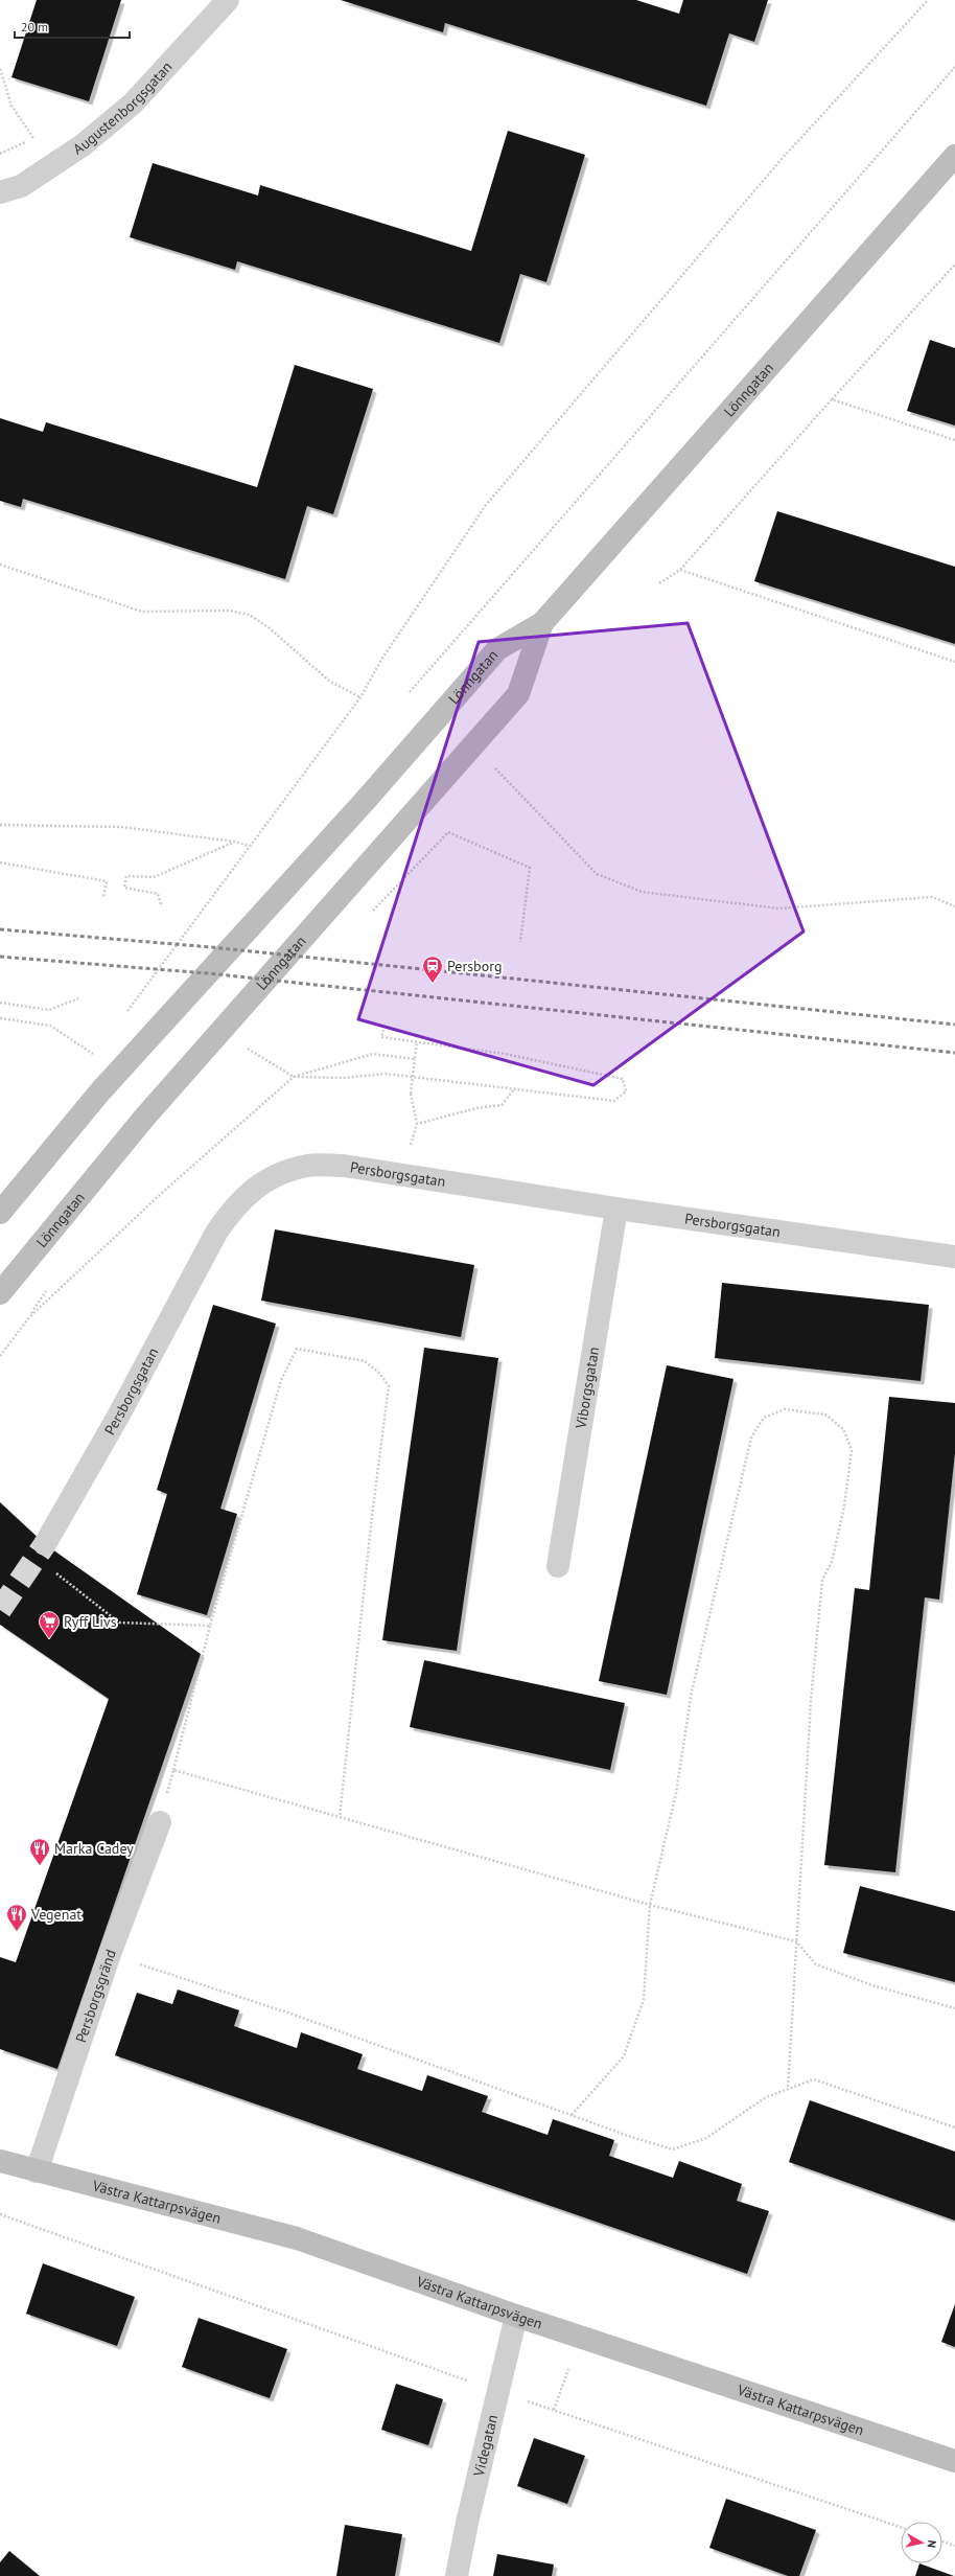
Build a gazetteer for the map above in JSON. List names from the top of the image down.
{
  "streets": {
    "street": [
      "Augustenborgsgatan",
      "Lönngatan",
      "Persborgsgatan",
      "Viborgsgatan",
      "Persborgsgränd",
      "Västra Kattarpsvägen",
      "Videgatan"
    ]
  },
  "crossings": [
    ["Persborgsgatan", "Viborgsgatan"],
    ["Persborgsgränd", "Västra Kattarpsvägen"],
    ["Västra Kattarpsvägen", "Videgatan"]
  ],
  "places": {
    "station": ["Persborg"],
    "supermarket": ["Ryff Livs"],
    "restaurant": ["Marka Cadey", "Vegenat"]
  },
  "scale_bar": "20 m",
  "north": "right"
}
